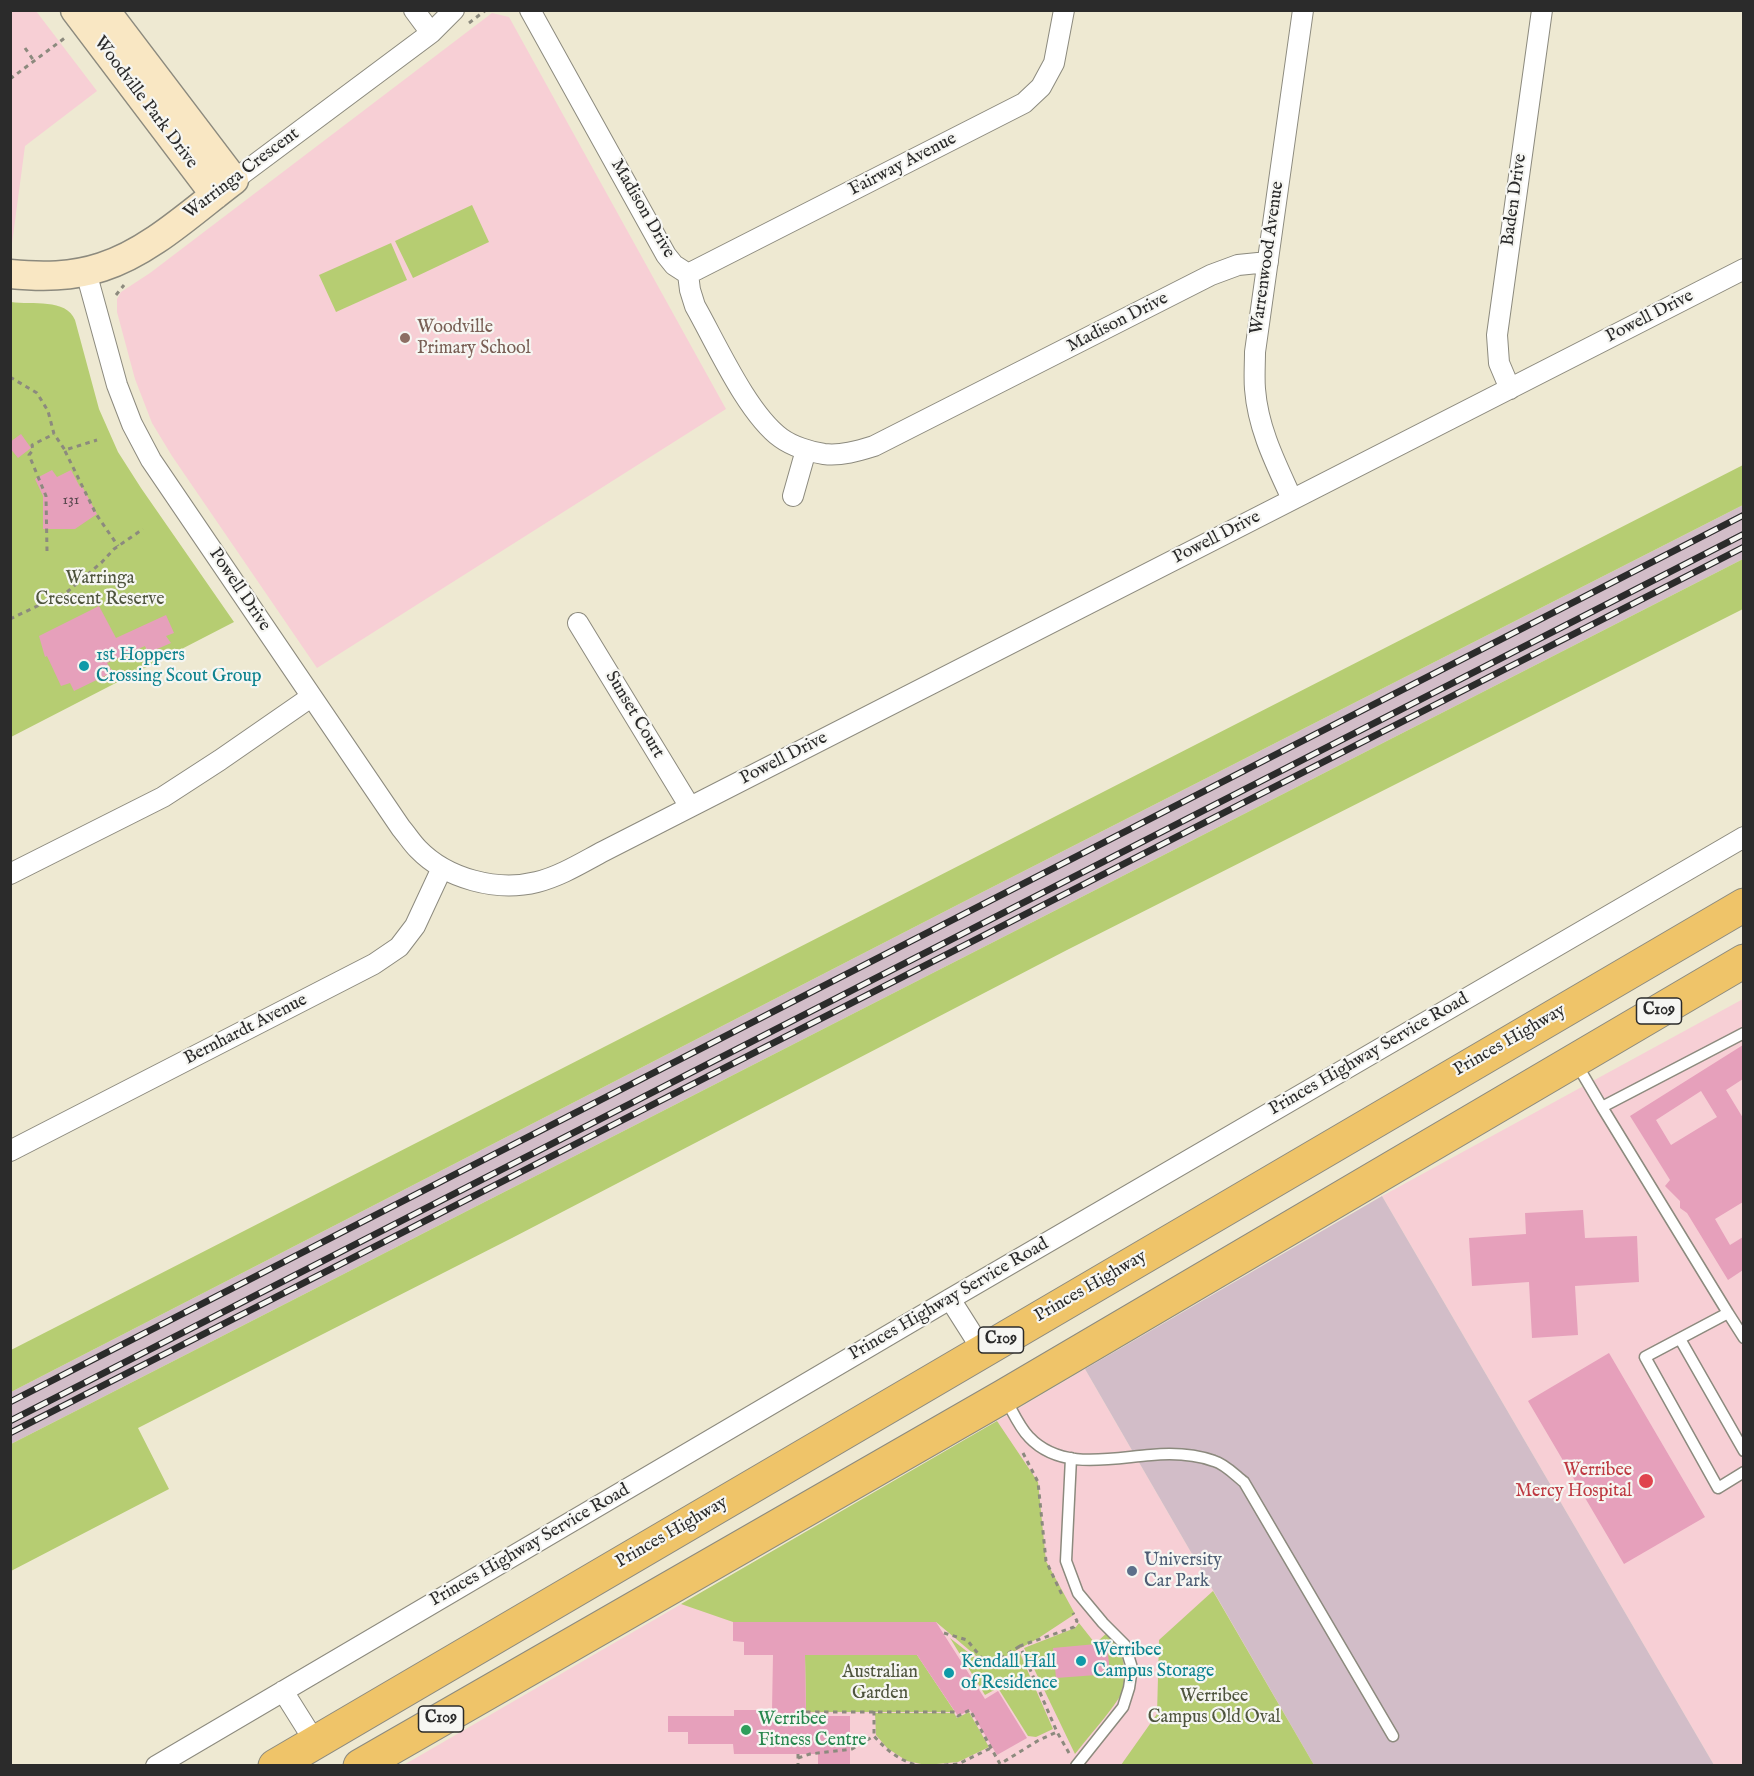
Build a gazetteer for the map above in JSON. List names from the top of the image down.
{
  "streets": {
    "highway": ["C109", "Princes Highway"],
    "street": [
      "Woodville Park Drive",
      "Fairway Avenue",
      "Warringa Crescent",
      "Baden Drive",
      "Madison Drive",
      "Warrenwood Avenue",
      "Powell Drive",
      "Sunset Court",
      "Bernhardt Avenue",
      "Princes Highway Service Road"
    ]
  },
  "crossings": [
    ["Woodville Park Drive", "Warringa Crescent"],
    ["Fairway Avenue", "Madison Drive"],
    ["Warringa Crescent", "Powell Drive"],
    ["Baden Drive", "Powell Drive"],
    ["Madison Drive", "Warrenwood Avenue"],
    ["Warrenwood Avenue", "Powell Drive"],
    ["Powell Drive", "Sunset Court"],
    ["Powell Drive", "Bernhardt Avenue"]
  ],
  "parks": ["Warringa Crescent Reserve", "Australian Garden", "Werribee Campus Old Oval"],
  "places": [
    "Woodville Primary School",
    "1st Hoppers Crossing Scout Group",
    "Werribee Mercy Hospital",
    "University Car Park",
    "Werribee Campus Storage",
    "Kendall Hall of Residence",
    "Werribee Fitness Centre"
  ],
  "house_numbers": ["131"]
}
